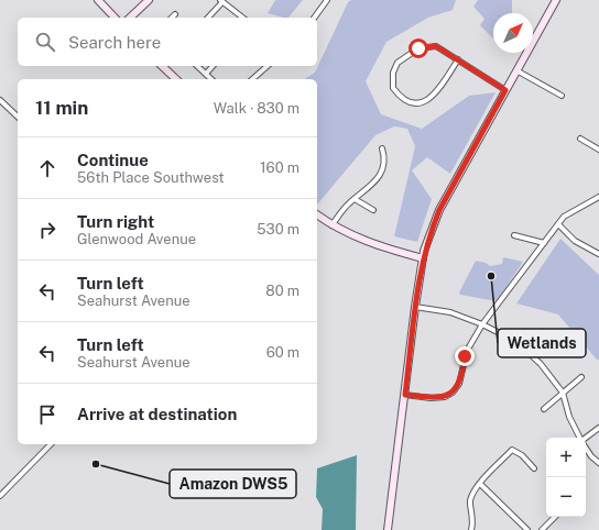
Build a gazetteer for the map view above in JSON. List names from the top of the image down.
{
  "places": ["Wetlands", "Amazon DWS5"],
  "north": "top right",
  "page": {
    "search": "Search here",
    "heading": ["11 min", "Walk · 830 m"],
    "list": [
      ["Continue", "56th Place Southwest", "160 m"],
      ["Turn right", "Glenwood Avenue", "530 m"],
      ["Turn left", "Seahurst Avenue", "80 m"],
      ["Turn left", "Seahurst Avenue", "60 m"],
      "Arrive at destination"
    ],
    "map_buttons": ["+", "−"]
  }
}
